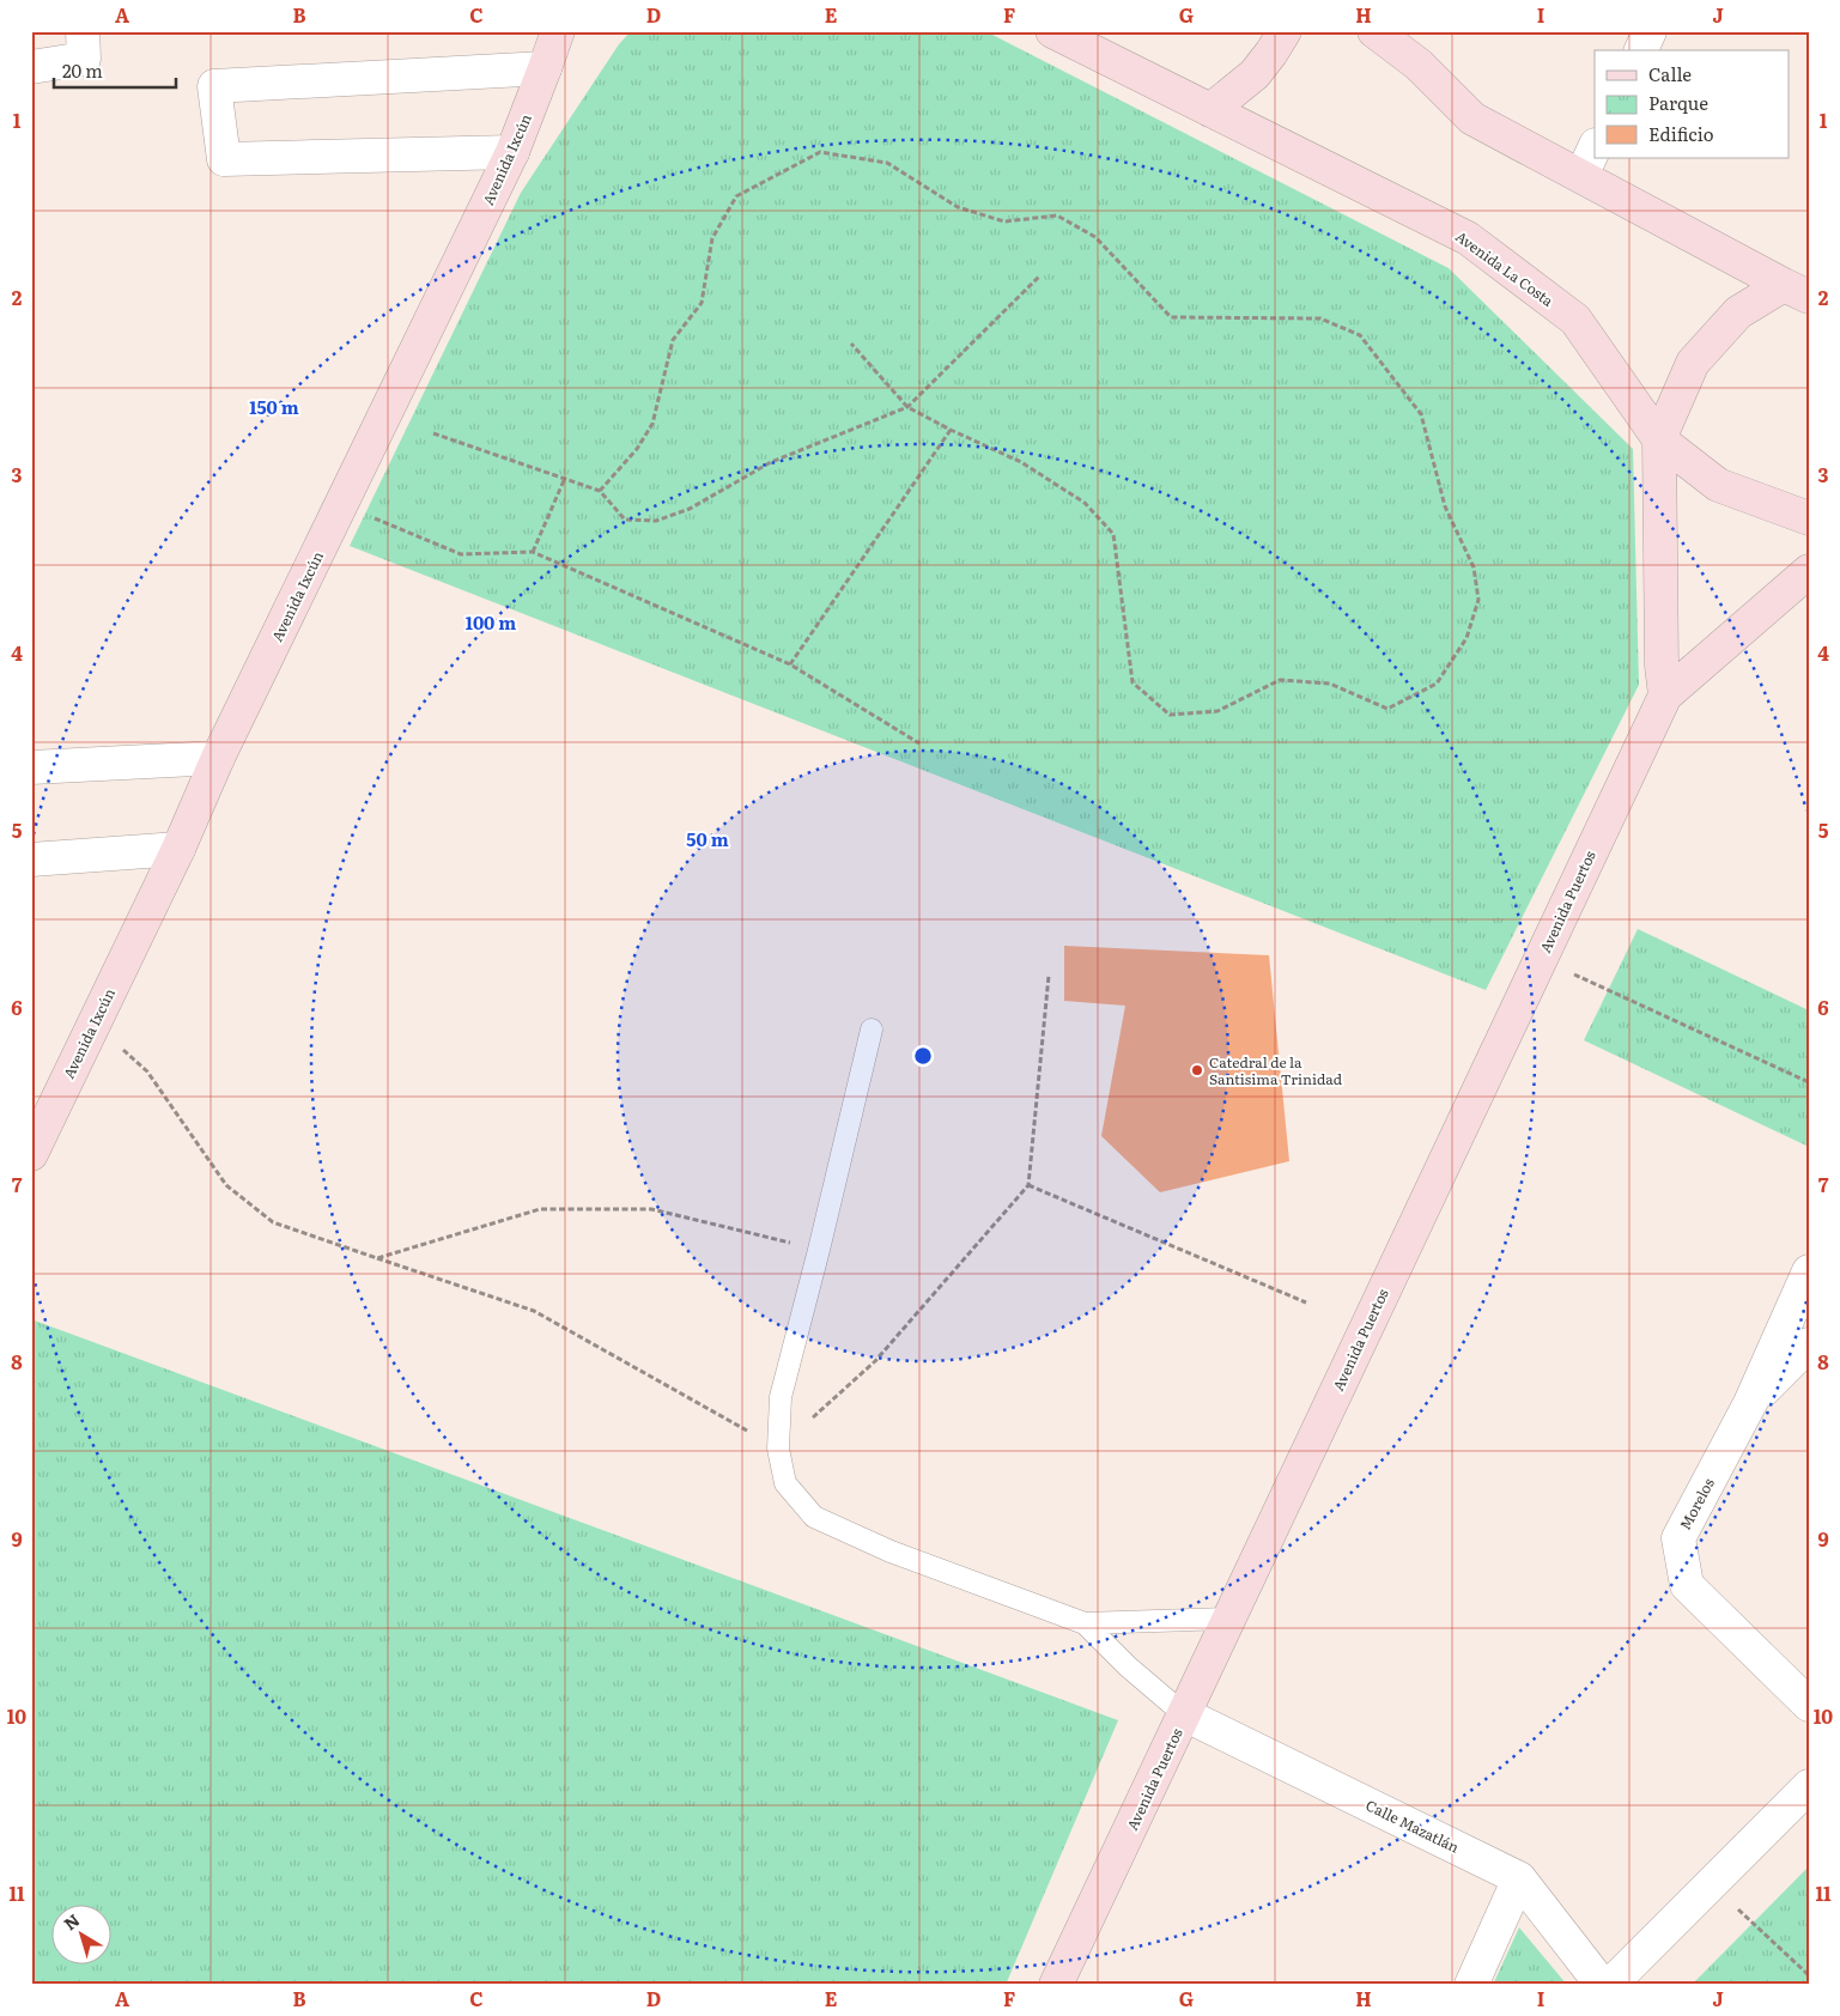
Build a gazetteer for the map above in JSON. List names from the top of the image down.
{
  "streets": {
    "street": [
      "Avenida Ixcún",
      "Avenida La Costa",
      "Avenida Puertos",
      "Morelos",
      "Calle Mazatlán"
    ]
  },
  "crossings": [
    ["Avenida Puertos", "Calle Mazatlán"]
  ],
  "places": ["Catedral de la Santisima Trinidad"],
  "legend": ["Calle", "Parque", "Edificio"],
  "scale_bar": "20 m",
  "north": "top left",
  "grid": {
    "columns": [
      "A",
      "B",
      "C",
      "D",
      "E",
      "F",
      "G",
      "H",
      "I",
      "J"
    ],
    "rows": [
      "1",
      "2",
      "3",
      "4",
      "5",
      "6",
      "7",
      "8",
      "9",
      "10",
      "11"
    ]
  },
  "rings": ["150 m", "100 m", "50 m"]
}
